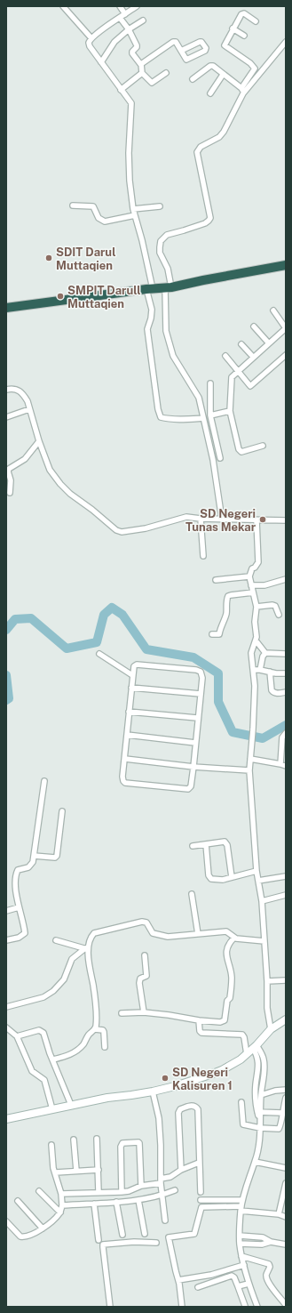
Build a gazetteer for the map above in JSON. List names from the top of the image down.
{
  "places": [
    "SDIT Darul Muttaqien",
    "SMPIT Darull Muttaqien",
    "SD Negeri Tunas Mekar",
    "SD Negeri Kalisuren 1"
  ]
}
